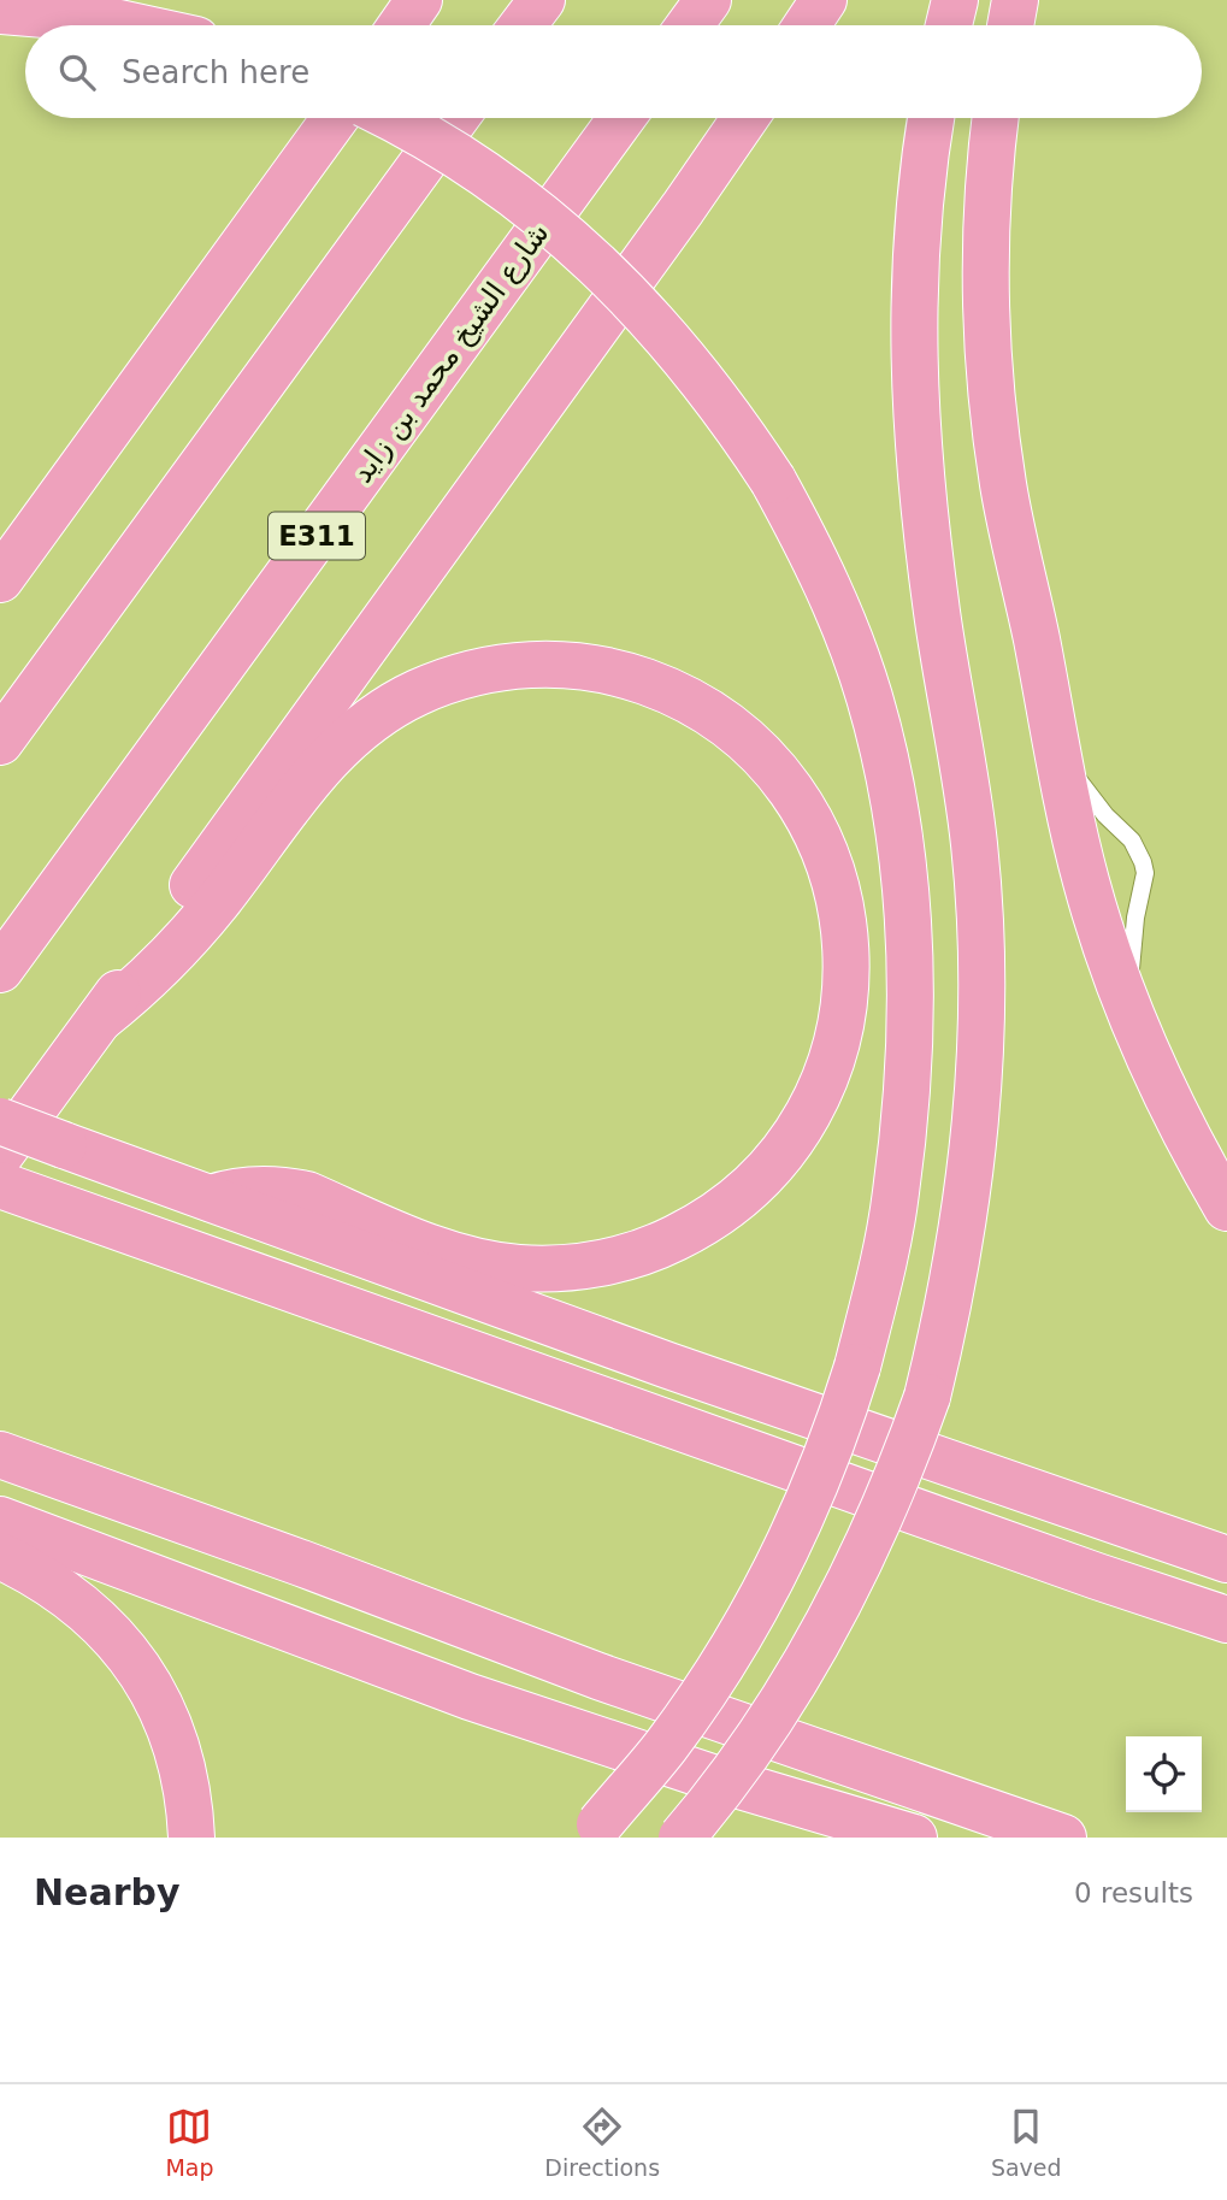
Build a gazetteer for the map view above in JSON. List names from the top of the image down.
{
  "streets": {
    "highway": ["شارع الشيخ محمد بن زايد", "E311"]
  },
  "page": {
    "search": "Search here",
    "heading": ["Nearby", "0 results"],
    "nav": ["Map", "Directions", "Saved"]
  }
}
